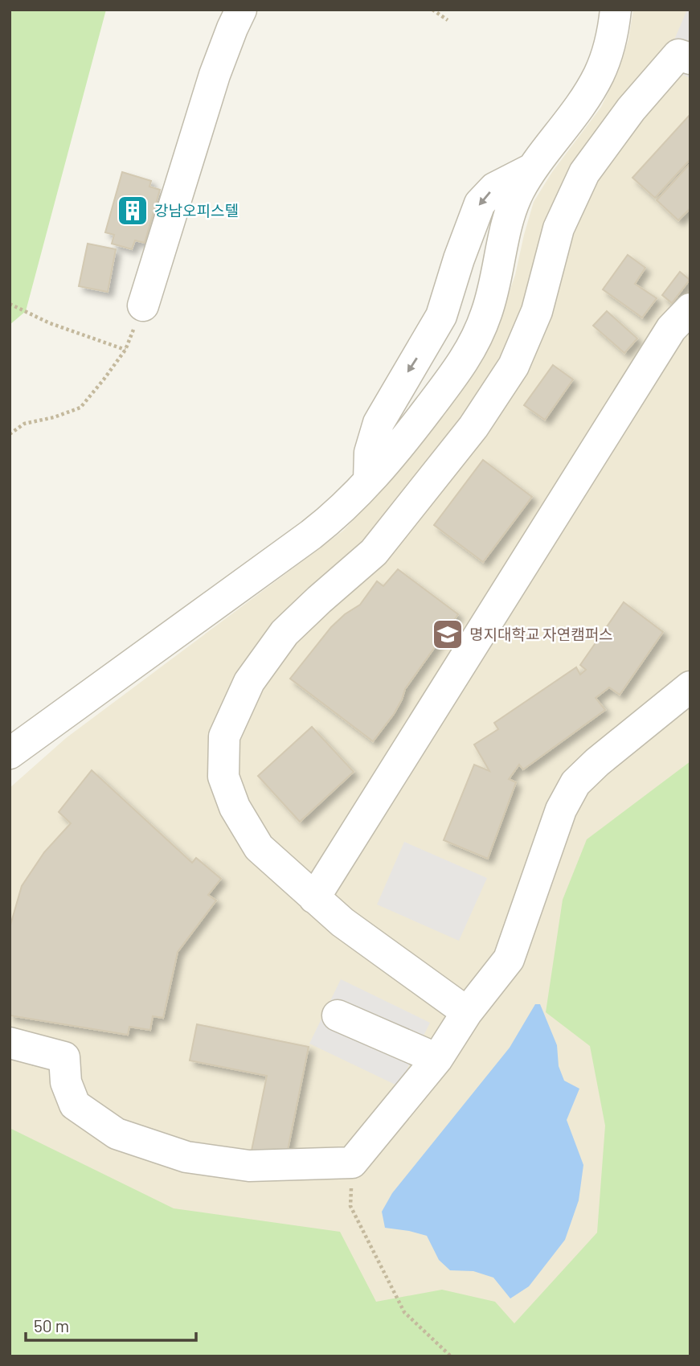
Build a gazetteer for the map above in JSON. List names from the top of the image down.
{
  "places": {
    "building": ["강남오피스텔"],
    "school or university": ["명지대학교 자연캠퍼스"]
  },
  "scale_bar": "50 m"
}
